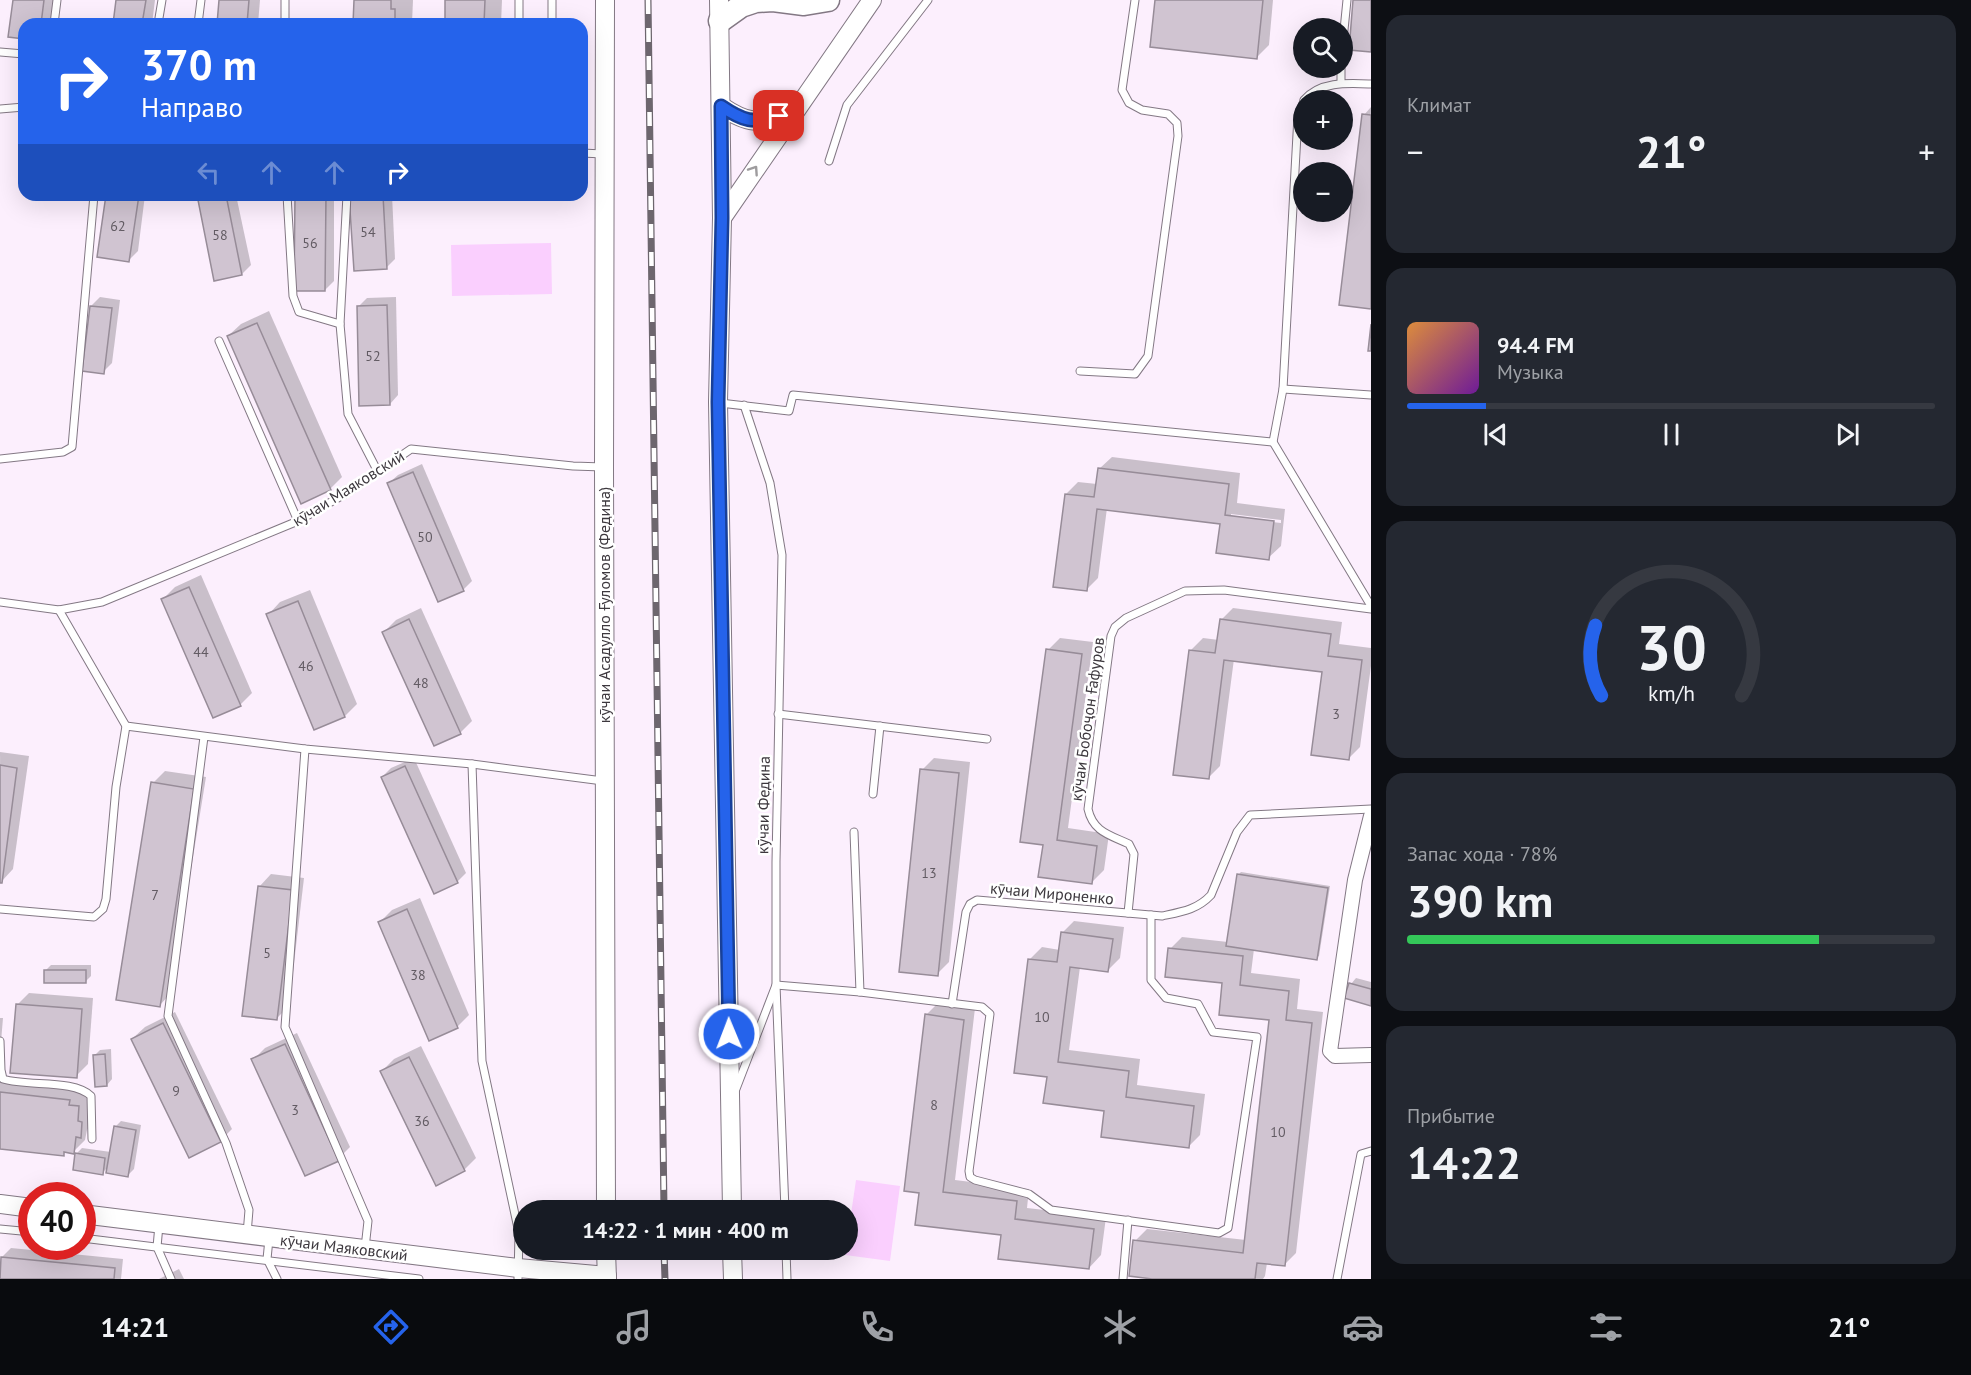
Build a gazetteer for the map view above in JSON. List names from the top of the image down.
{
  "streets": {
    "street": ["кӯчаи Маяковский", "кӯчаи Асадулло Ғуломов (Федина)"],
    "lane": ["кӯчаи Бобоҷон Ғафуров", "кӯчаи Федина", "кӯчаи Мироненко"]
  },
  "crossings": [
    ["кӯчаи Маяковский", "кӯчаи Асадулло Ғуломов (Федина)"],
    ["кӯчаи Бобоҷон Ғафуров", "кӯчаи Мироненко"]
  ],
  "house_numbers": [
    "62",
    "54",
    "58",
    "56",
    "52",
    "50",
    "44",
    "46",
    "48",
    "3",
    "13",
    "7",
    "5",
    "38",
    "10",
    "9",
    "8",
    "3",
    "36",
    "10"
  ],
  "page": {
    "tile": [
      "Климат",
      ["Запас хода · 78%", "390 km"],
      ["Прибытие", "14:22"]
    ],
    "map_buttons": ["+", "−"],
    "turn": ["370 m", "Направо"],
    "heat": ["−", "21°", "+"],
    "song": ["94.4 FM", "Музыка"],
    "limit": "40",
    "trip": "14:22 · 1 мин · 400 m",
    "tabs": ["14:21", "21°"],
    "gauge": ["30", "km/h"]
  }
}
